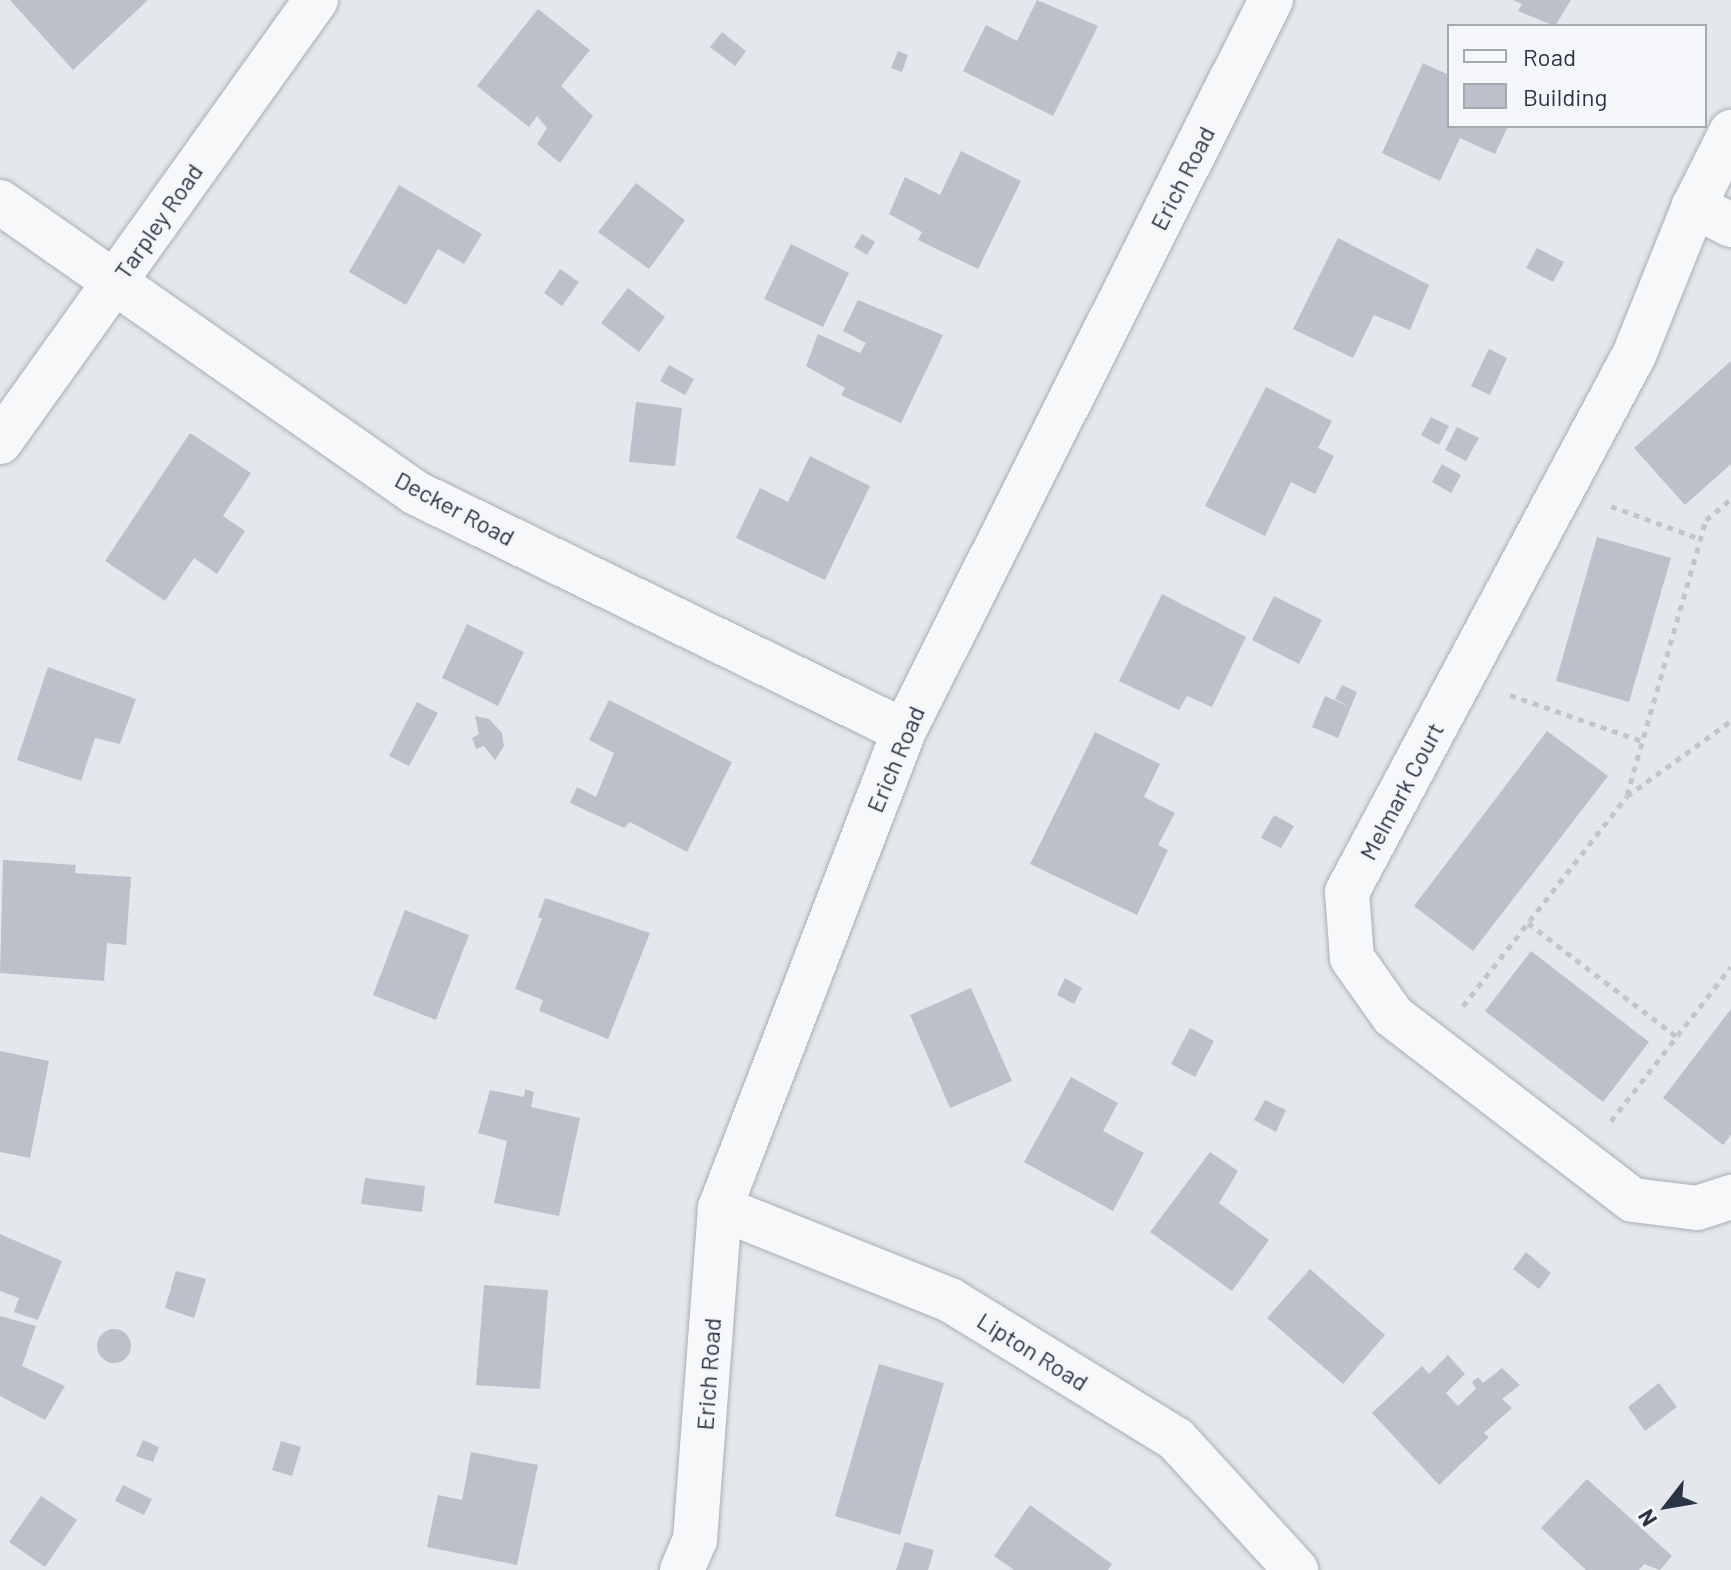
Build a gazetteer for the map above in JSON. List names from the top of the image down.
{
  "streets": {
    "street": [
      "Erich Road",
      "Tarpley Road",
      "Decker Road",
      "Melmark Court",
      "Lipton Road"
    ]
  },
  "crossings": [
    ["Erich Road", "Decker Road"],
    ["Erich Road", "Lipton Road"],
    ["Tarpley Road", "Decker Road"]
  ],
  "legend": ["Road", "Building"],
  "north": "bottom left"
}
